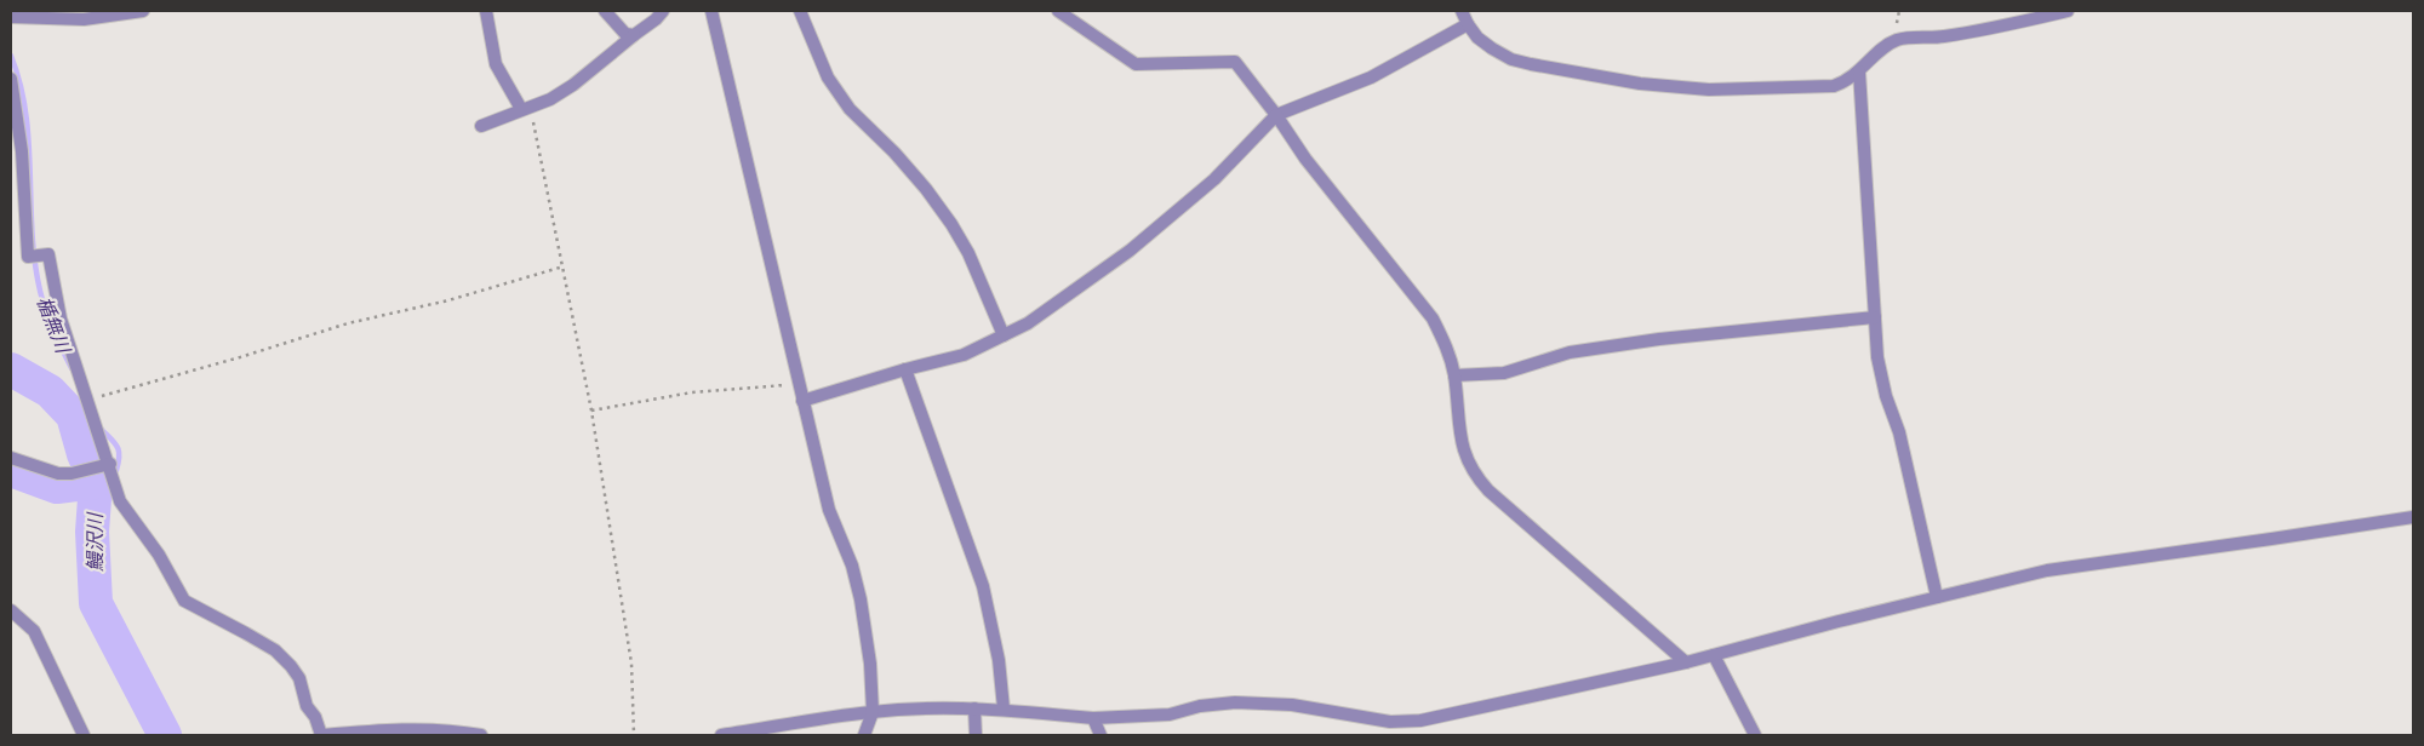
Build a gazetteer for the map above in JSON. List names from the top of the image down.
{
  "water": ["楯無川", "鰻沢川"]
}
